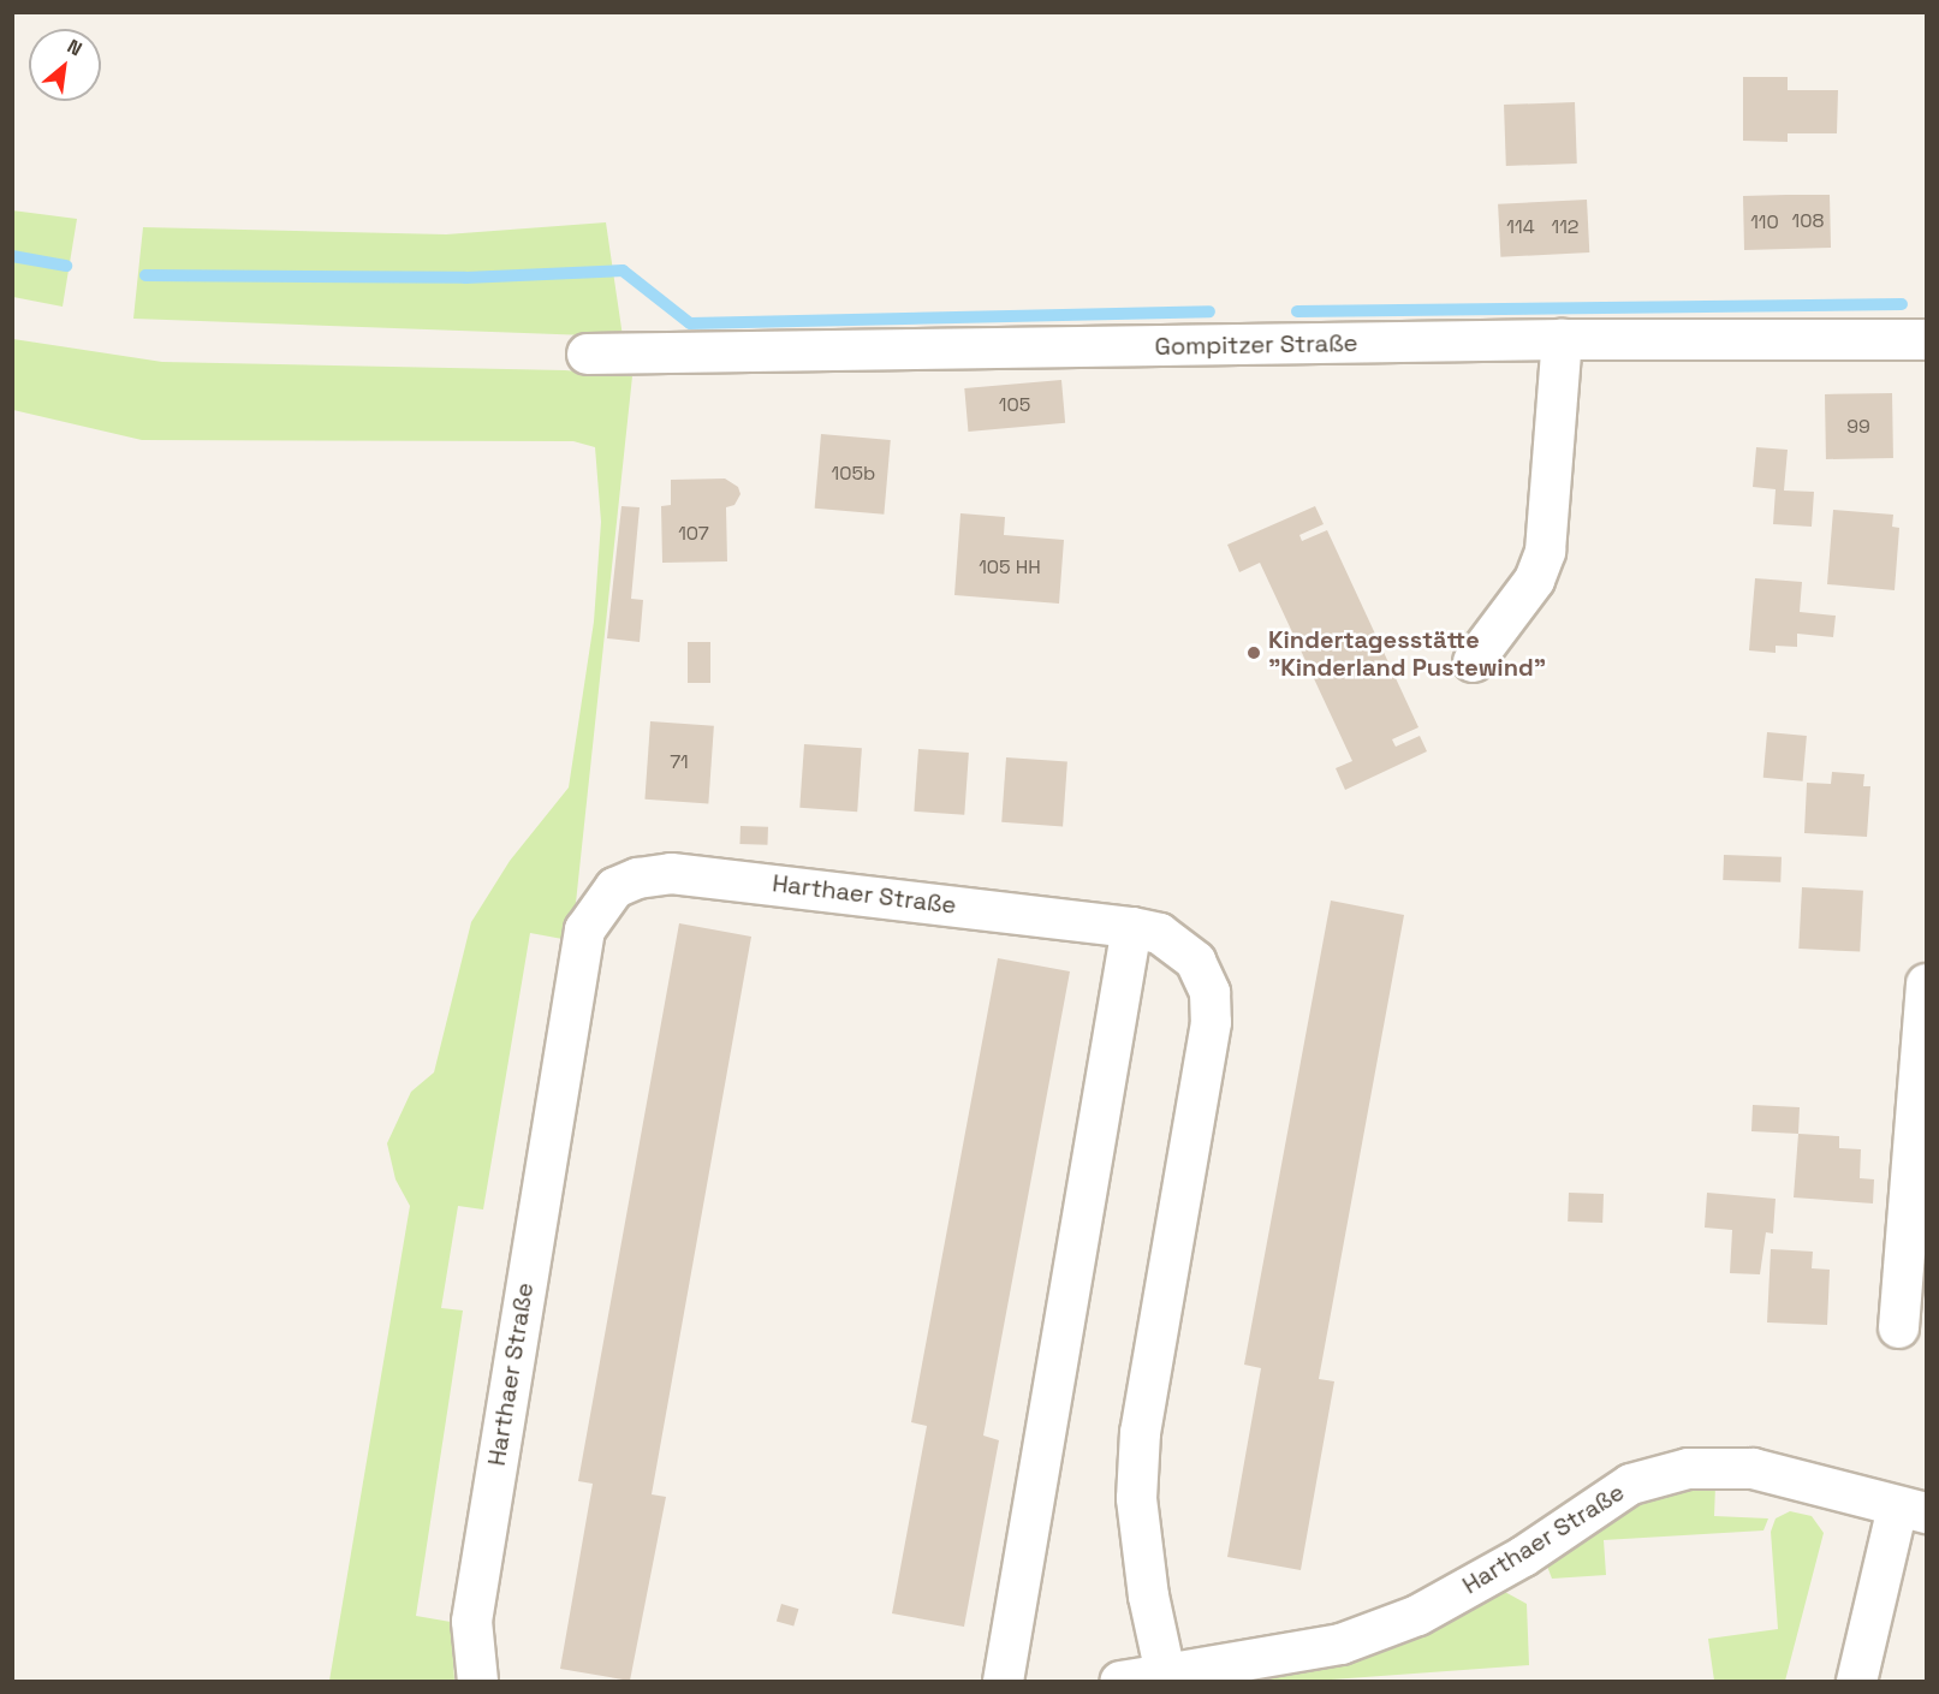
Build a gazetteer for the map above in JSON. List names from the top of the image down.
{
  "streets": {
    "street": ["Gompitzer Straße", "Harthaer Straße"]
  },
  "places": ["Kindertagesstätte \"Kinderland Pustewind\""],
  "house_numbers": [
    "108",
    "110",
    "114",
    "112",
    "105",
    "99",
    "105b",
    "107",
    "105 HH",
    "71"
  ],
  "north": "top right"
}
